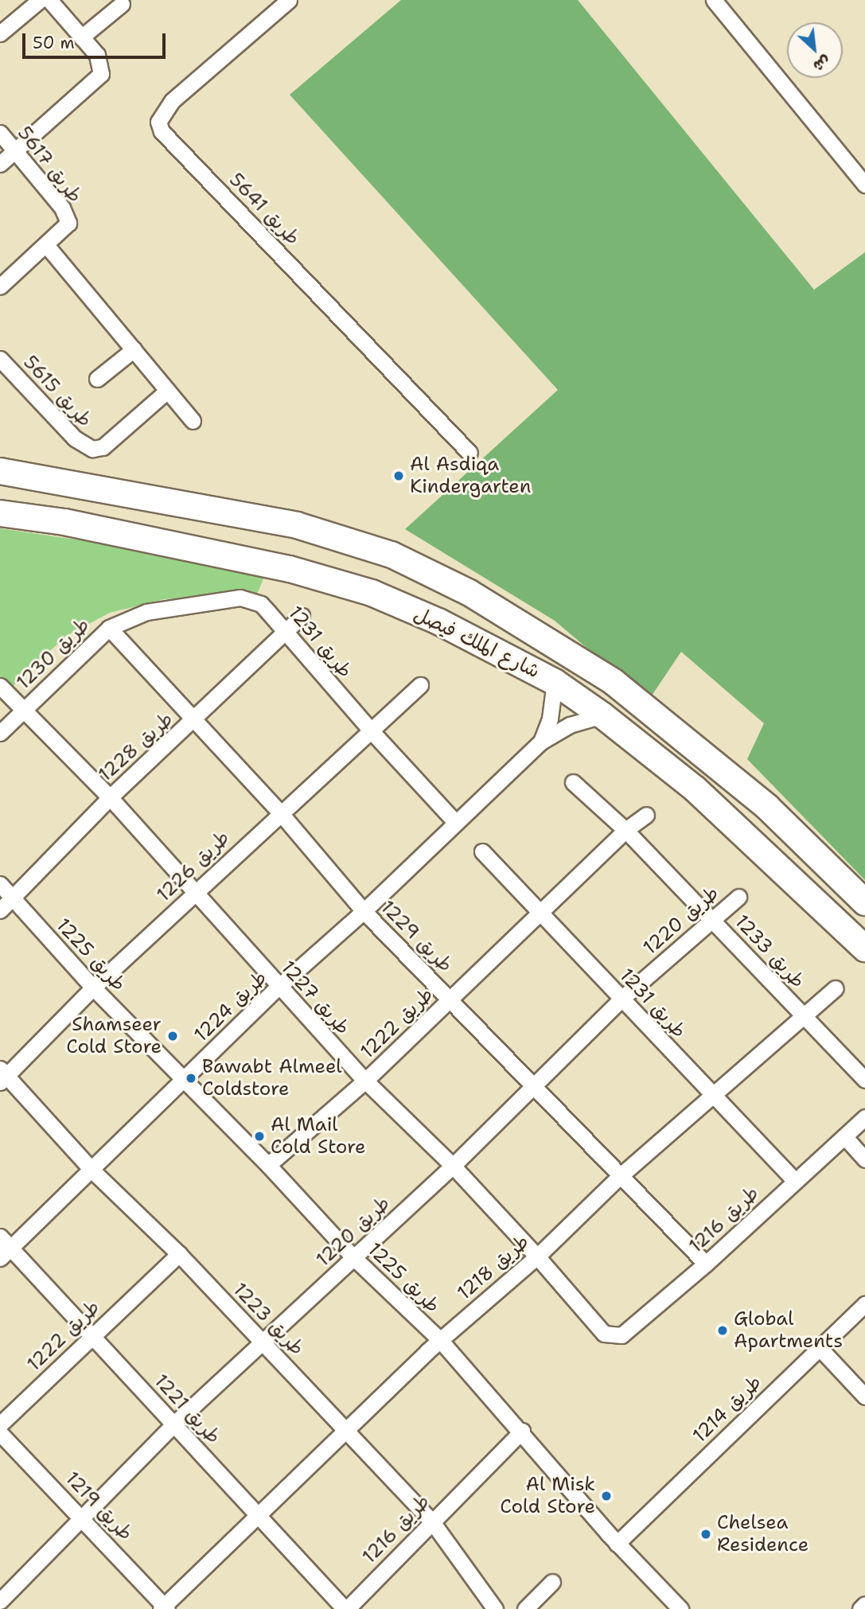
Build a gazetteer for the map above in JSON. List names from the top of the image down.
{
  "streets": {
    "main road": ["شارع الملك فيصل"],
    "street": [
      "طريق 5617",
      "طريق 5641",
      "طريق 5615",
      "طريق 1231",
      "طريق 1230",
      "طريق 1228",
      "طريق 1226",
      "طريق 1220",
      "طريق 1229",
      "طريق 1233",
      "طريق 1225",
      "طريق 1227",
      "طريق 1224",
      "طريق 1222",
      "طريق 1216",
      "طريق 1218",
      "طريق 1223",
      "طريق 1221",
      "طريق 1214",
      "طريق 1219"
    ]
  },
  "crossings": [
    ["طريق 1231", "طريق 1230"],
    ["طريق 1231", "طريق 1228"],
    ["طريق 1231", "طريق 1226"],
    ["طريق 1231", "طريق 1220"],
    ["طريق 1231", "طريق 1229"],
    ["طريق 1231", "طريق 1224"],
    ["طريق 1231", "طريق 1222"],
    ["طريق 1231", "طريق 1216"],
    ["طريق 1231", "طريق 1218"],
    ["شارع الملك فيصل", "طريق 1224"],
    ["طريق 1230", "طريق 1229"],
    ["طريق 1230", "طريق 1227"],
    ["طريق 1228", "طريق 1229"],
    ["طريق 1228", "طريق 1225"],
    ["طريق 1228", "طريق 1227"],
    ["طريق 1226", "طريق 1229"],
    ["طريق 1226", "طريق 1225"],
    ["طريق 1226", "طريق 1227"],
    ["طريق 1226", "طريق 1223"],
    ["طريق 1220", "طريق 1229"],
    ["طريق 1220", "طريق 1233"],
    ["طريق 1220", "طريق 1225"],
    ["طريق 1220", "طريق 1227"],
    ["طريق 1220", "طريق 1223"],
    ["طريق 1220", "طريق 1221"],
    ["طريق 1220", "طريق 1219"],
    ["طريق 1229", "طريق 1224"],
    ["طريق 1229", "طريق 1222"],
    ["طريق 1229", "طريق 1216"],
    ["طريق 1229", "طريق 1218"],
    ["طريق 1233", "طريق 1222"],
    ["طريق 1233", "طريق 1218"],
    ["طريق 1225", "طريق 1224"],
    ["طريق 1225", "طريق 1222"],
    ["طريق 1225", "طريق 1216"],
    ["طريق 1225", "طريق 1218"],
    ["طريق 1225", "طريق 1214"],
    ["طريق 1227", "طريق 1224"],
    ["طريق 1227", "طريق 1222"],
    ["طريق 1227", "طريق 1216"],
    ["طريق 1227", "طريق 1218"],
    ["طريق 1224", "طريق 1223"],
    ["طريق 1224", "طريق 1221"],
    ["طريق 1222", "طريق 1223"],
    ["طريق 1222", "طريق 1221"],
    ["طريق 1216", "طريق 1223"],
    ["طريق 1216", "طريق 1221"],
    ["طريق 1218", "طريق 1223"],
    ["طريق 1218", "طريق 1221"],
    ["طريق 1218", "طريق 1219"]
  ],
  "places": [
    "Al Asdiqa Kindergarten",
    "Shamseer Cold Store",
    "Bawabt Almeel Coldstore",
    "Al Mail Cold Store",
    "Global Apartments",
    "Al Misk Cold Store",
    "Chelsea Residence"
  ],
  "scale_bar": "50 m",
  "north": "bottom right"
}
